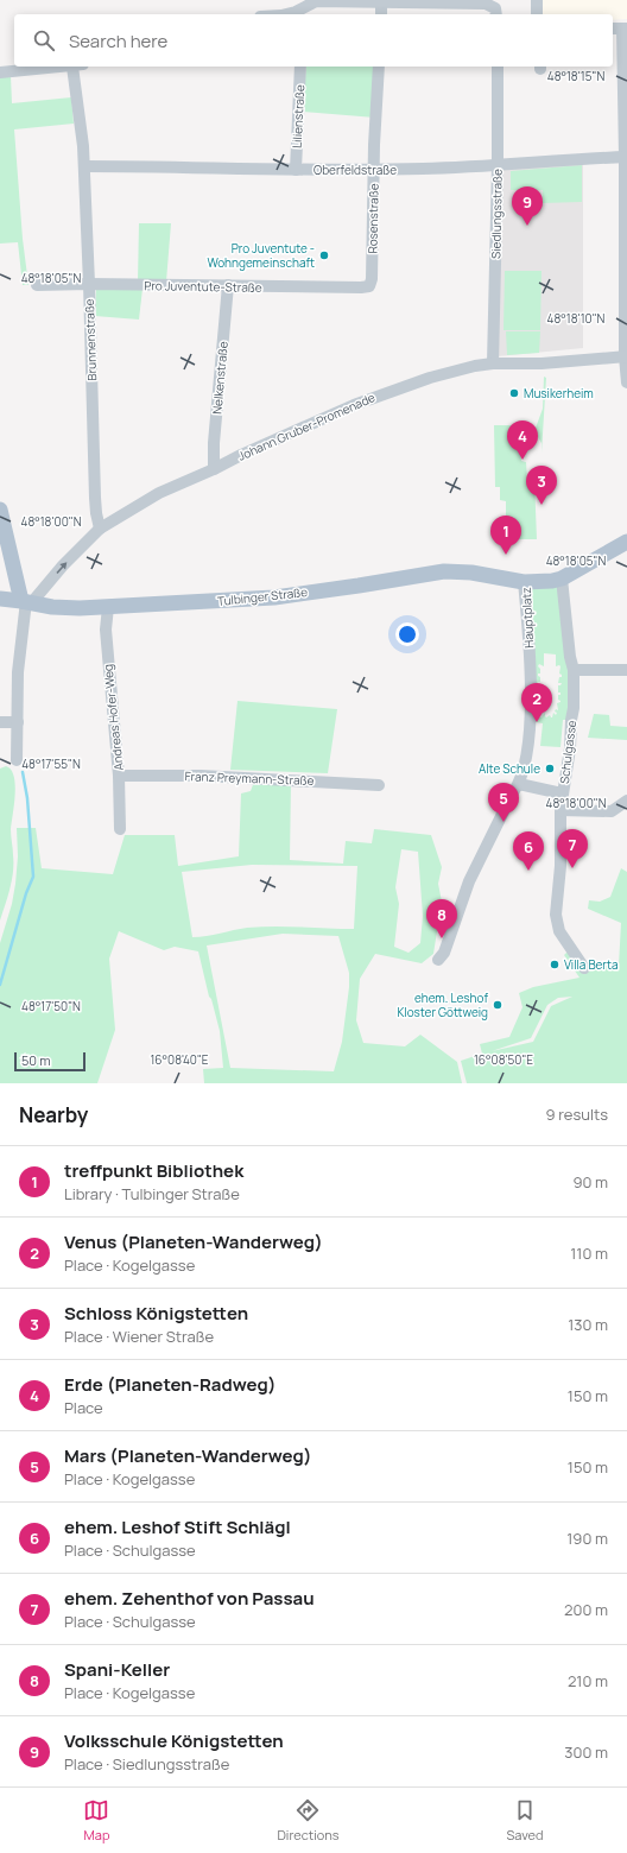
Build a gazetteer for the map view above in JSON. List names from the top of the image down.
{
  "streets": {
    "main road": ["Tulbinger Straße", "Hauptplatz"],
    "street": [
      "Lilienstraße",
      "Oberfeldstraße",
      "Siedlungsstraße",
      "Rosenstraße",
      "Pro Juventute-Straße",
      "Brunnenstraße",
      "Nelkenstraße",
      "Johann Gruber-Promenade",
      "Andreas Hofer-Weg",
      "Schulgasse",
      "Franz Preymann-Straße"
    ]
  },
  "crossings": [
    ["Lilienstraße", "Oberfeldstraße"],
    ["Oberfeldstraße", "Siedlungsstraße"],
    ["Oberfeldstraße", "Rosenstraße"],
    ["Oberfeldstraße", "Brunnenstraße"],
    ["Siedlungsstraße", "Johann Gruber-Promenade"],
    ["Rosenstraße", "Pro Juventute-Straße"],
    ["Pro Juventute-Straße", "Brunnenstraße"],
    ["Pro Juventute-Straße", "Nelkenstraße"],
    ["Brunnenstraße", "Johann Gruber-Promenade"],
    ["Nelkenstraße", "Johann Gruber-Promenade"],
    ["Johann Gruber-Promenade", "Tulbinger Straße"],
    ["Tulbinger Straße", "Hauptplatz"],
    ["Tulbinger Straße", "Andreas Hofer-Weg"],
    ["Andreas Hofer-Weg", "Franz Preymann-Straße"]
  ],
  "places": [
    "Pro Juventute - Wohngemeinschaft",
    "Musikerheim",
    "Alte Schule",
    "Villa Berta",
    "ehem. Leshof Kloster Göttweig"
  ],
  "scale_bar": "50 m",
  "page": {
    "search": "Search here",
    "pins": [
      "9",
      "4",
      "3",
      "1",
      "2",
      "5",
      "7",
      "6",
      "8"
    ],
    "scale": "50 m",
    "heading": ["Nearby", "9 results"],
    "list": [
      {
        "mark": "1",
        "name": "treffpunkt Bibliothek",
        "note": "Library · Tulbinger Straße",
        "value": "90 m"
      },
      {
        "mark": "2",
        "name": "Venus (Planeten-Wanderweg)",
        "note": "Place · Kogelgasse",
        "value": "110 m"
      },
      {
        "mark": "3",
        "name": "Schloss Königstetten",
        "note": "Place · Wiener Straße",
        "value": "130 m"
      },
      {
        "mark": "4",
        "name": "Erde (Planeten-Radweg)",
        "note": "Place",
        "value": "150 m"
      },
      {
        "mark": "5",
        "name": "Mars (Planeten-Wanderweg)",
        "note": "Place · Kogelgasse",
        "value": "150 m"
      },
      {
        "mark": "6",
        "name": "ehem. Leshof Stift Schlägl",
        "note": "Place · Schulgasse",
        "value": "190 m"
      },
      {
        "mark": "7",
        "name": "ehem. Zehenthof von Passau",
        "note": "Place · Schulgasse",
        "value": "200 m"
      },
      {
        "mark": "8",
        "name": "Spani-Keller",
        "note": "Place · Kogelgasse",
        "value": "210 m"
      },
      {
        "mark": "9",
        "name": "Volksschule Königstetten",
        "note": "Place · Siedlungsstraße",
        "value": "300 m"
      }
    ],
    "nav": ["Map", "Directions", "Saved"]
  },
  "coordinates": [
    "48°18'15\"N",
    "48°18'05\"N",
    "48°18'10\"N",
    "48°18'00\"N",
    "48°17'55\"N",
    "48°17'50\"N",
    "16°08'40\"E",
    "16°08'50\"E"
  ]
}
